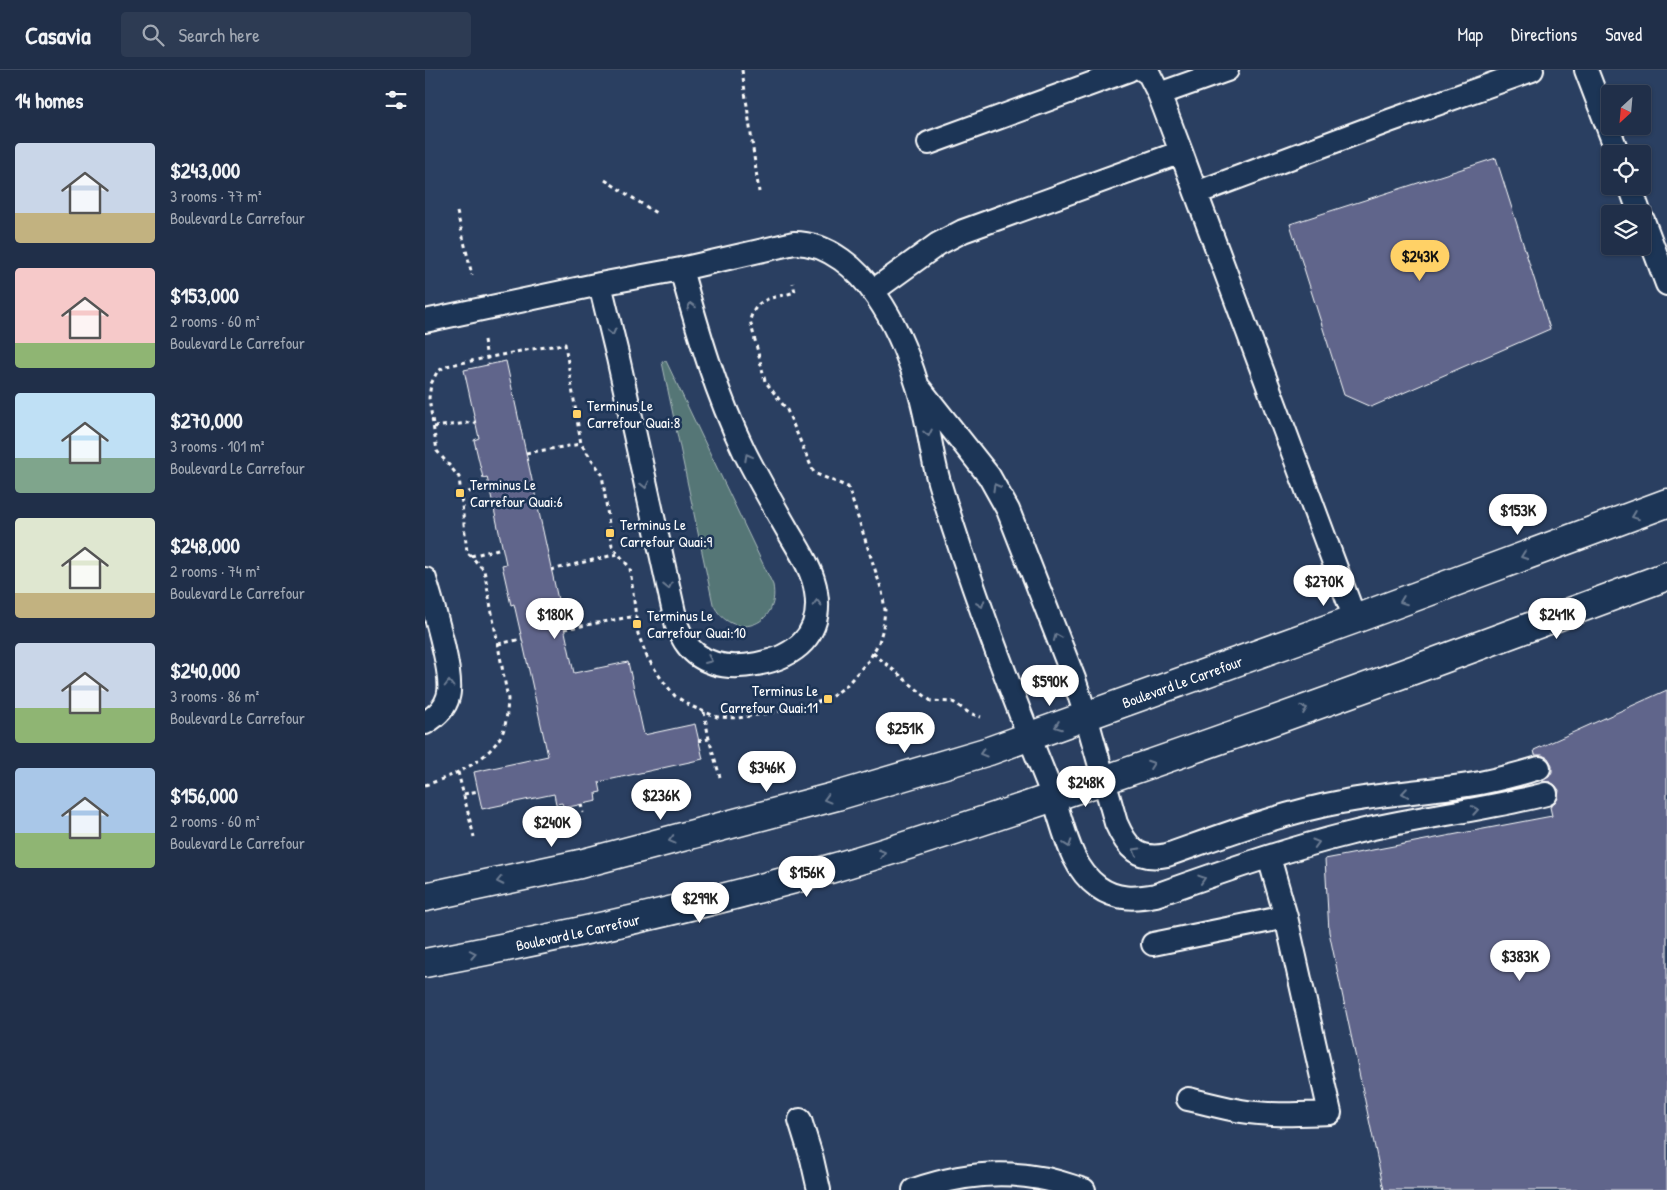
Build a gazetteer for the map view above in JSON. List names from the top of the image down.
{
  "streets": {
    "street": ["Boulevard Le Carrefour"]
  },
  "places": {
    "transit": [
      "Terminus Le Carrefour Quai:8",
      "Terminus Le Carrefour Quai:6",
      "Terminus Le Carrefour Quai:9",
      "Terminus Le Carrefour Quai:10",
      "Terminus Le Carrefour Quai:11"
    ]
  },
  "north": "bottom left",
  "page": {
    "header": "Casavia",
    "search": "Search here",
    "nav": ["Map", "Directions", "Saved"],
    "heading": "14 homes",
    "list": [
      {
        "name": "$243,000",
        "note": "3 rooms · 77 m² · Boulevard Le Carrefour"
      },
      {
        "name": "$153,000",
        "note": "2 rooms · 60 m² · Boulevard Le Carrefour"
      },
      {
        "name": "$270,000",
        "note": "3 rooms · 101 m² · Boulevard Le Carrefour"
      },
      {
        "name": "$248,000",
        "note": "2 rooms · 74 m² · Boulevard Le Carrefour"
      },
      {
        "name": "$240,000",
        "note": "3 rooms · 86 m² · Boulevard Le Carrefour"
      },
      {
        "name": "$156,000",
        "note": "2 rooms · 60 m² · Boulevard Le Carrefour"
      }
    ],
    "price": [
      "$243K",
      "$153K",
      "$270K",
      "$180K",
      "$241K",
      "$590K",
      "$251K",
      "$346K",
      "$248K",
      "$236K",
      "$240K",
      "$156K",
      "$299K",
      "$383K"
    ]
  }
}
